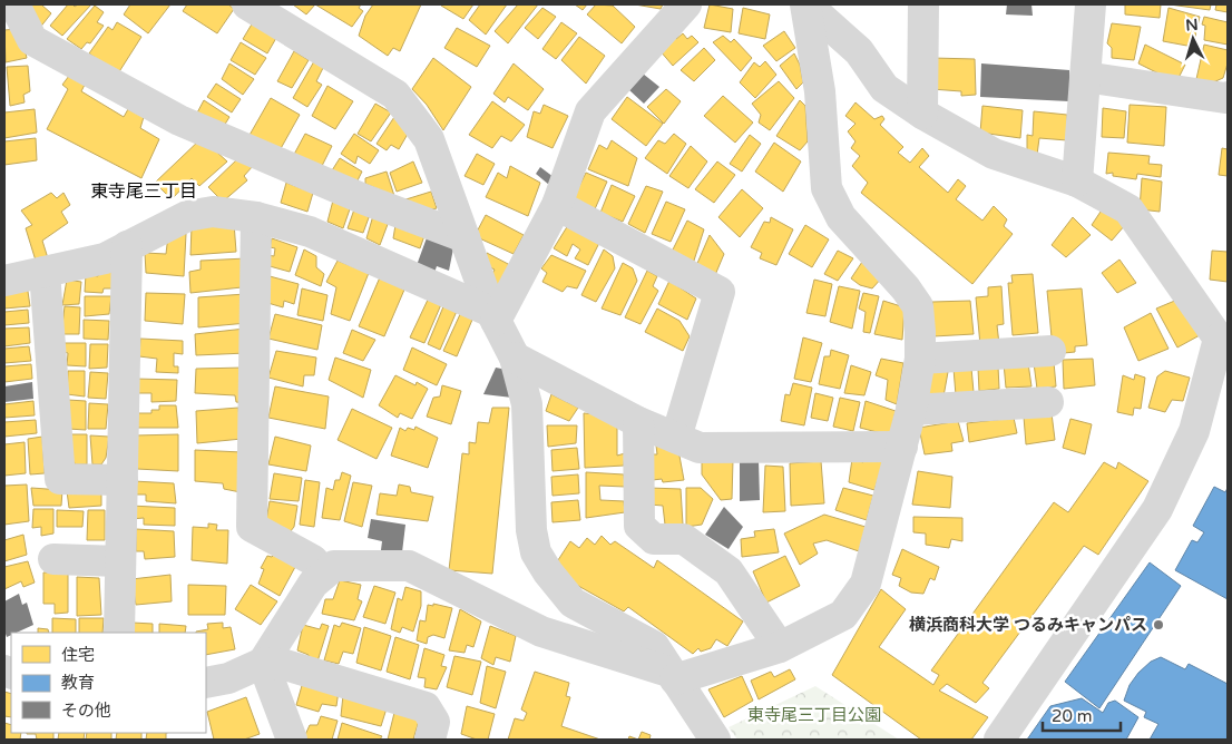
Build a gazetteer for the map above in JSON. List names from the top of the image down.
{
  "districts": ["東寺尾三丁目"],
  "parks": ["東寺尾三丁目公園"],
  "places": ["横浜商科大学 つるみキャンパス"],
  "legend": ["住宅", "教育", "その他"],
  "scale_bar": "20 m",
  "north": "top"
}
